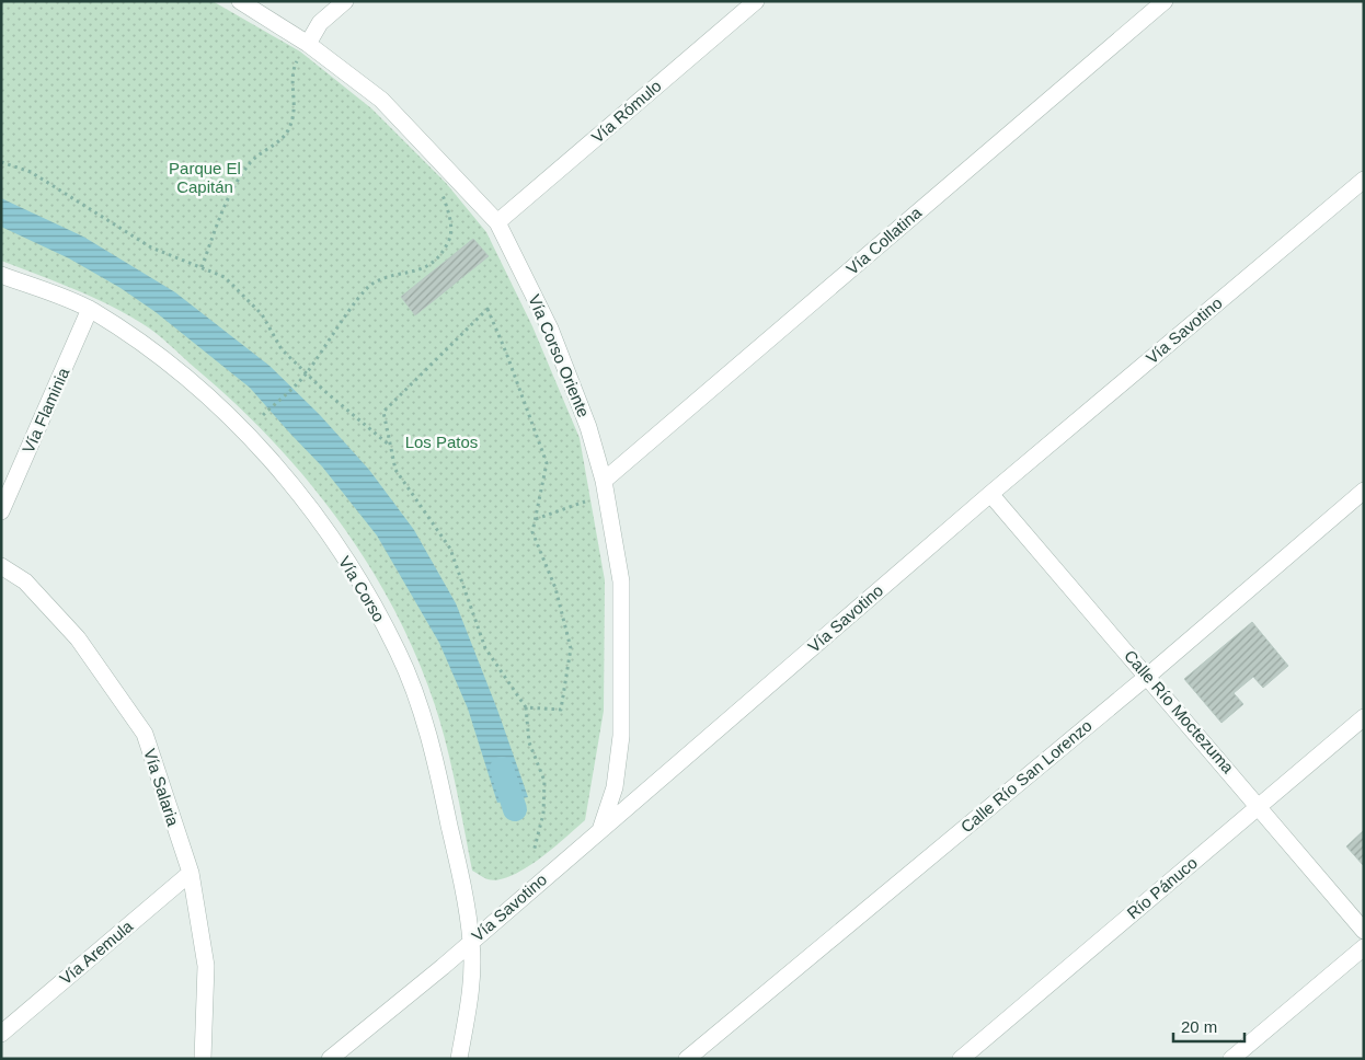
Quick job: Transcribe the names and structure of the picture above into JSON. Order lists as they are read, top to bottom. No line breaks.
{"streets":{"street":["Vía Rómulo","Vía Collatina","Vía Savotino","Vía Corso Oriente","Vía Flaminia","Vía Corso","Calle Río Moctezuma","Calle Río San Lorenzo","Vía Salaria","Río Pánuco","Vía Aremula"]},"crossings":[["Vía Rómulo","Vía Corso Oriente"],["Vía Collatina","Vía Corso Oriente"],["Vía Savotino","Vía Corso Oriente"],["Vía Savotino","Vía Corso"],["Vía Savotino","Calle Río Moctezuma"],["Vía Flaminia","Vía Corso"],["Calle Río Moctezuma","Calle Río San Lorenzo"],["Calle Río Moctezuma","Río Pánuco"],["Vía Salaria","Vía Aremula"]],"parks":["Parque El Capitán","Los Patos"],"scale_bar":"20 m"}
